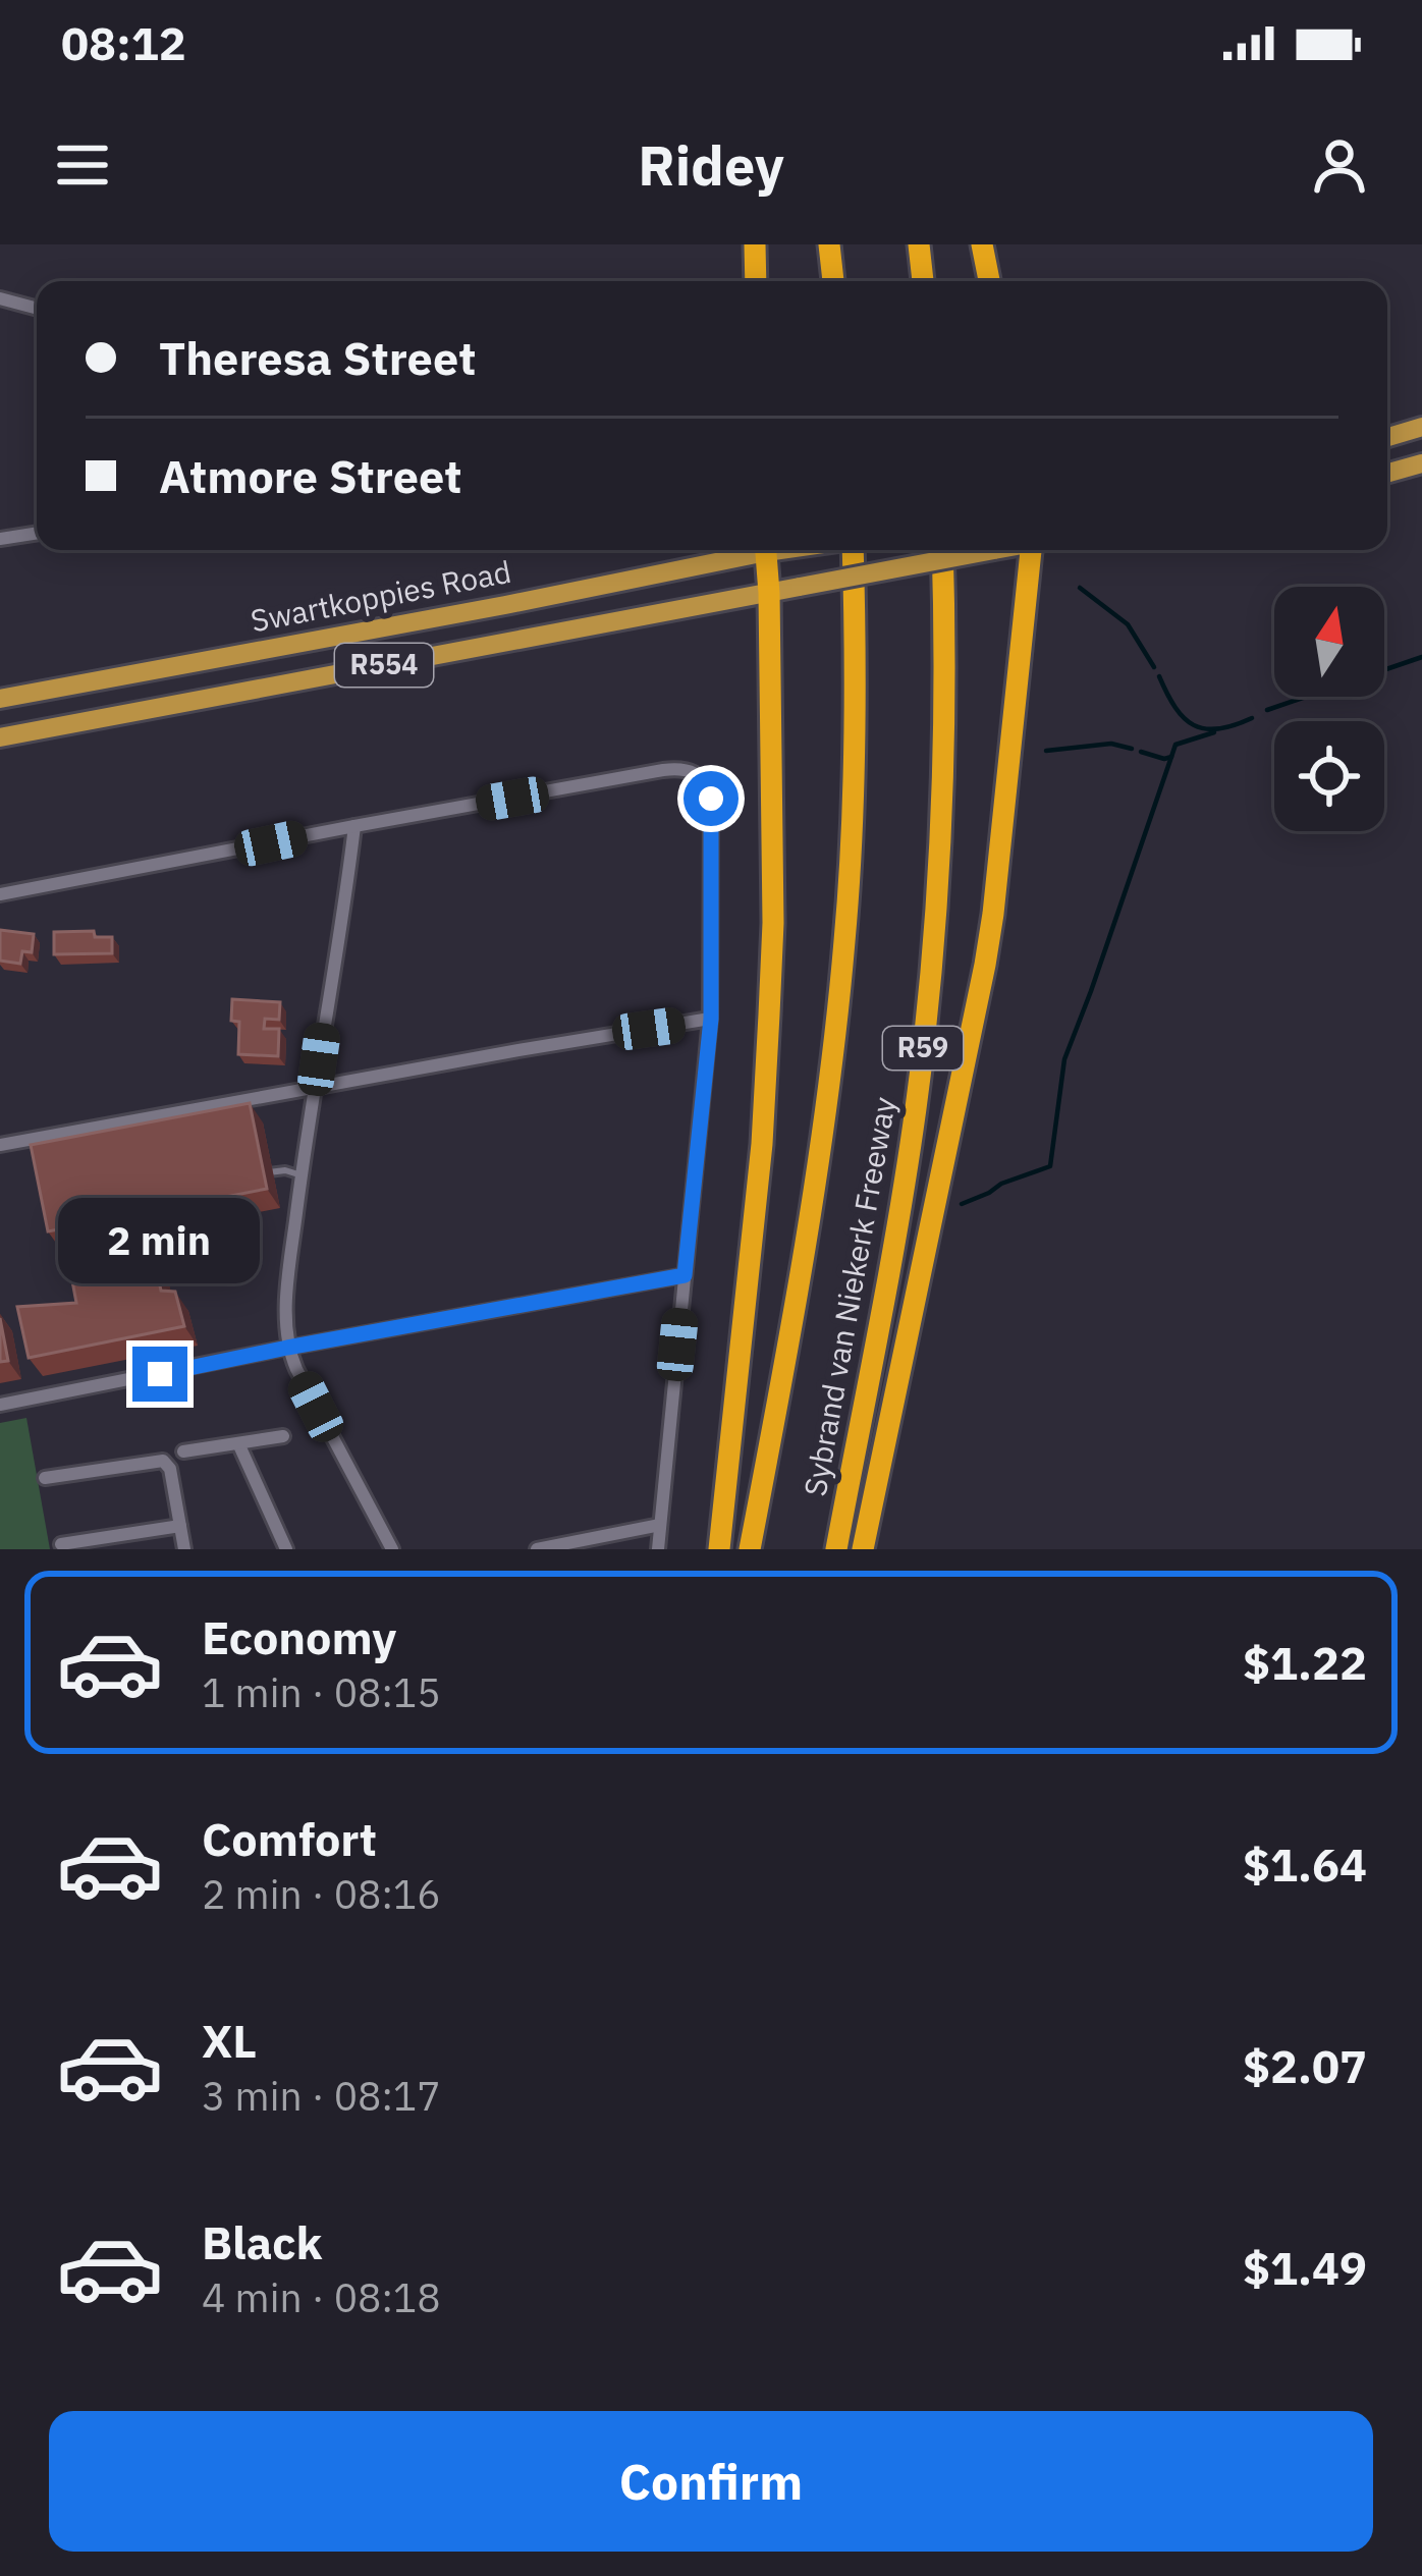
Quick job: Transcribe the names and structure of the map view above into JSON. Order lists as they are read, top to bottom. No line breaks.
{"streets":{"highway":["R59","Sybrand van Niekerk Freeway"],"main road":["Swartkoppies Road","R554"]},"north":"top","page":{"status":"08:12","header":"Ridey","banner":["Theresa Street","Atmore Street"],"bubble":"2 min","list":[{"name":"Economy","note":"1 min · 08:15","value":"$1.22"},{"name":"Comfort","note":"2 min · 08:16","value":"$1.64"},{"name":"XL","note":"3 min · 08:17","value":"$2.07"},{"name":"Black","note":"4 min · 08:18","value":"$1.49"}],"buttons":"Confirm"}}
